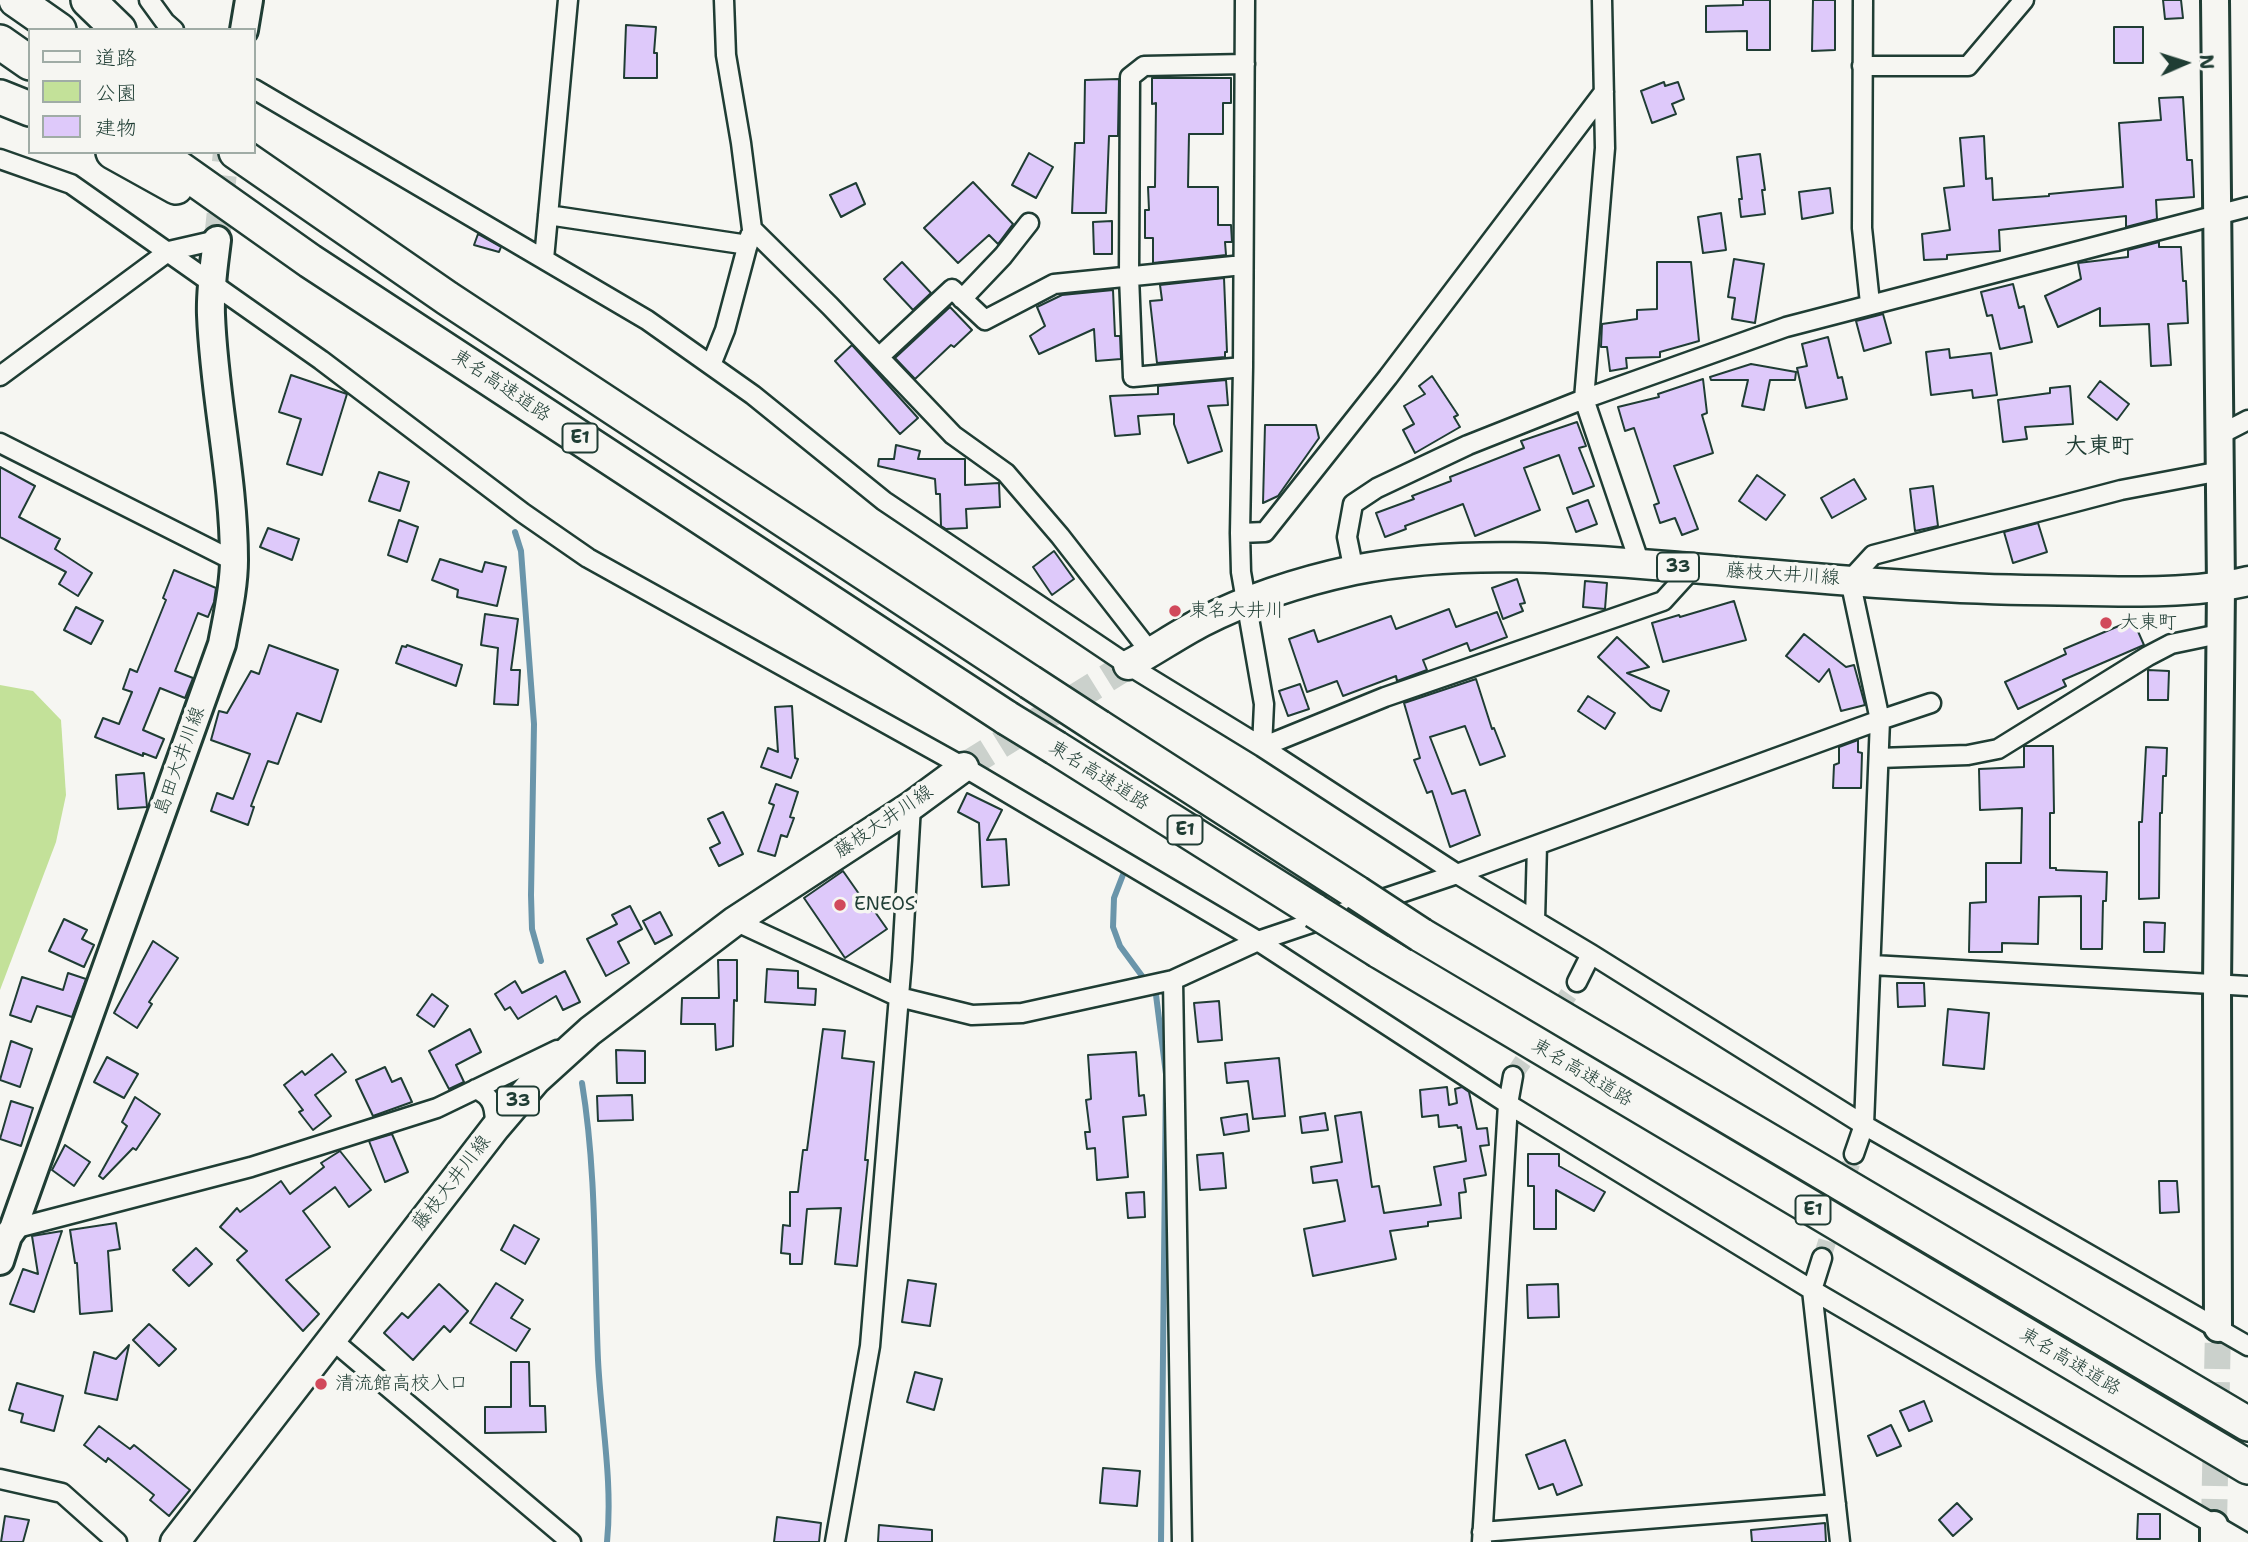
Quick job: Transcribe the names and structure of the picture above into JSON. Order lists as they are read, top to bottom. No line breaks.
{"streets":{"highway":["東名高速道路","E1"],"main road":["33","藤枝大井川線"],"street":["島田大井川線"]},"districts":["大東町"],"places":["東名大井川","大東町","ENEOS","清流館高校入口"],"legend":["道路","公園","建物"],"north":"right"}
